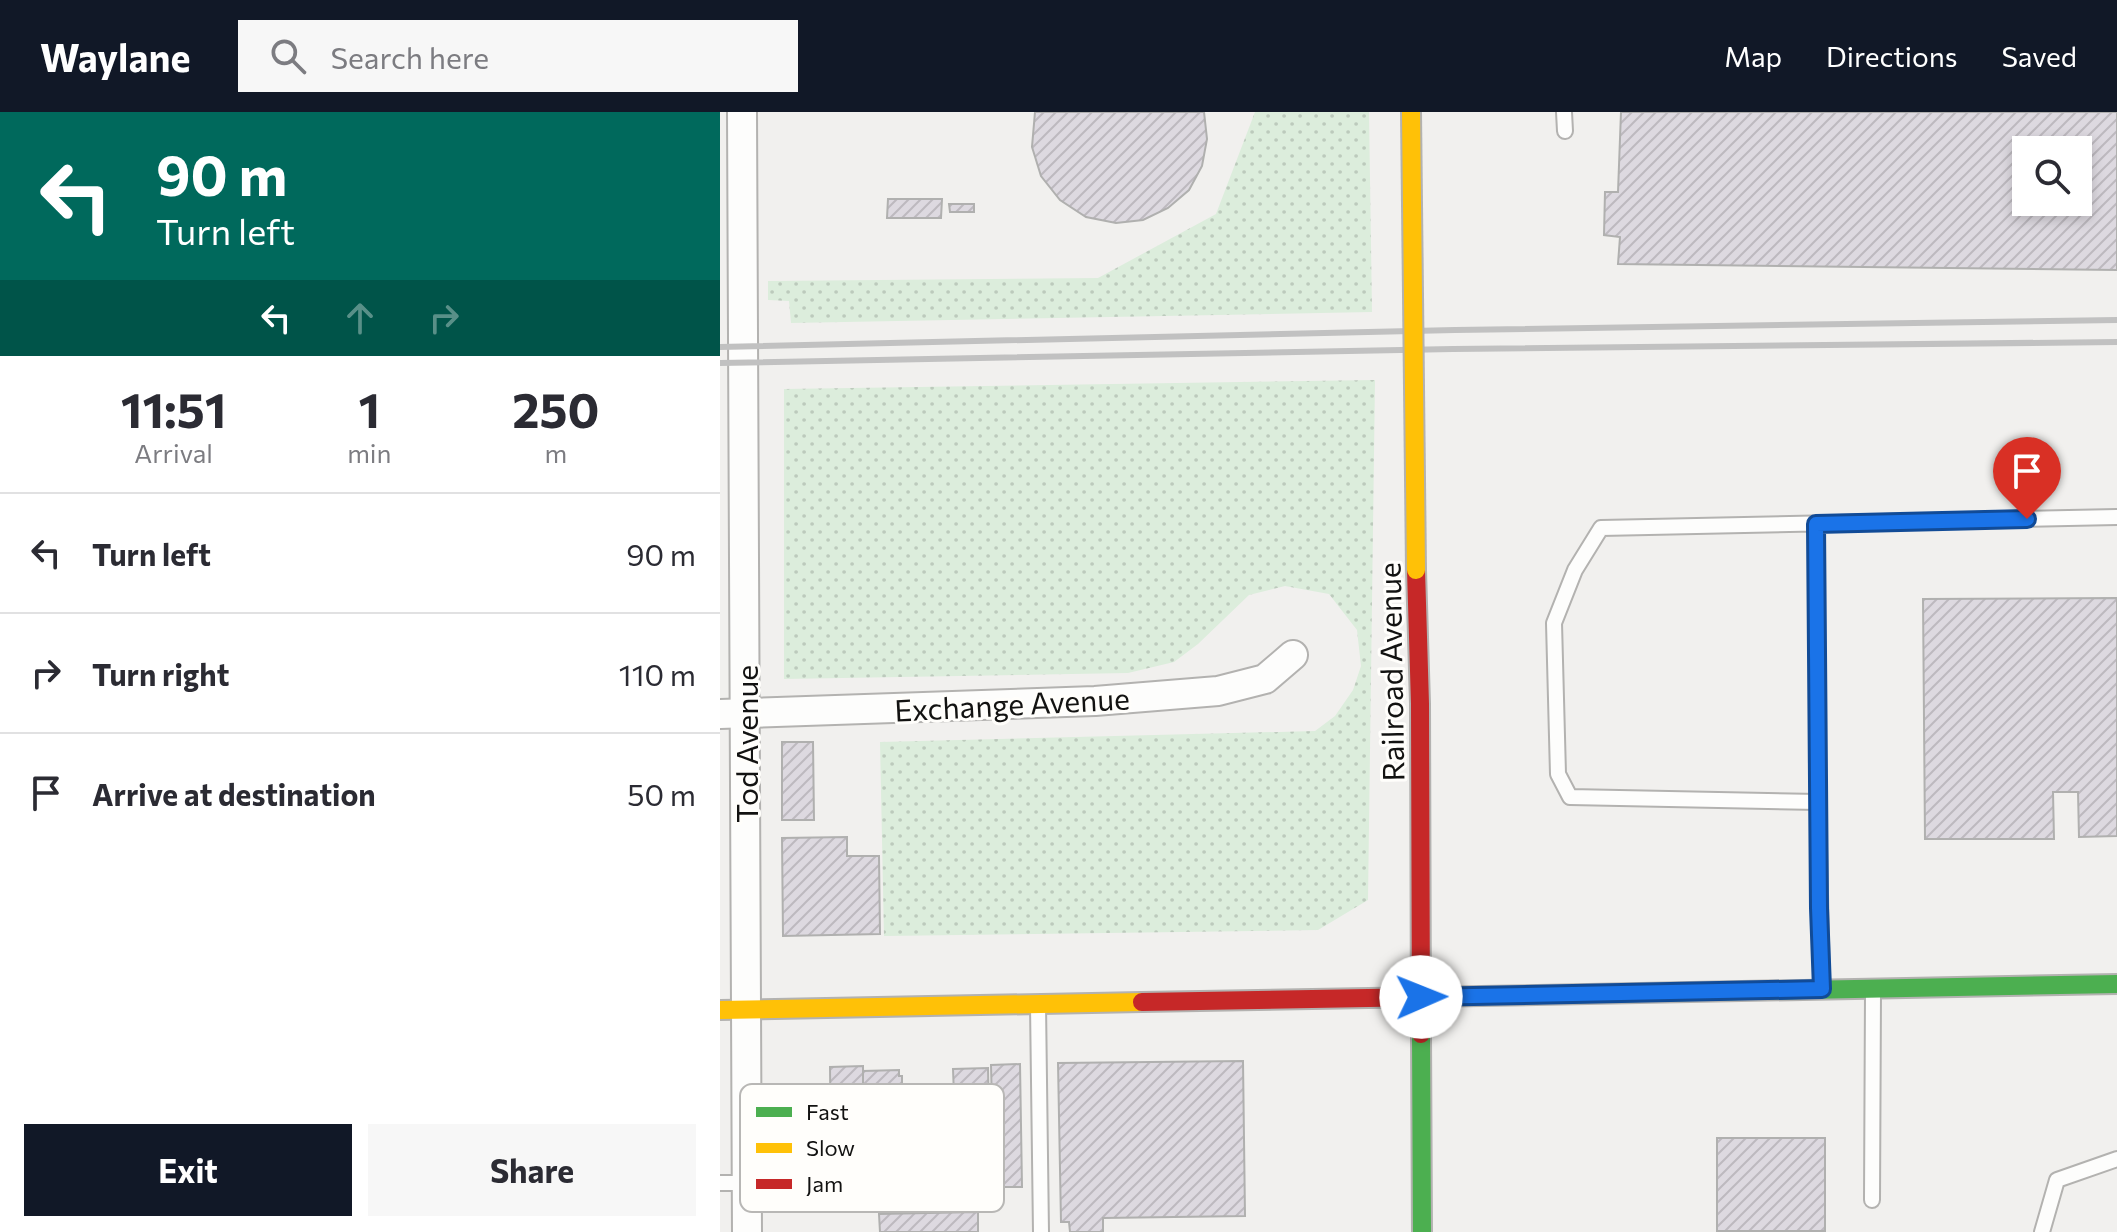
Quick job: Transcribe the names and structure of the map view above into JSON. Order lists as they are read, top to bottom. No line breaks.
{"streets":{"main road":["Railroad Avenue"],"street":["Exchange Avenue","Tod Avenue"]},"crossings":[["Exchange Avenue","Tod Avenue"]],"legend":["Fast","Slow","Jam"],"page":{"header":"Waylane","search":"Search here","nav":["Map","Directions","Saved"],"turn":["90 m","Turn left"],"eta":["11:51","Arrival","1","min","250","m"],"list":[{"name":"Turn left","value":"90 m"},{"name":"Turn right","value":"110 m"},{"name":"Arrive at destination","value":"50 m"}],"buttons":["Exit","Share"]}}
